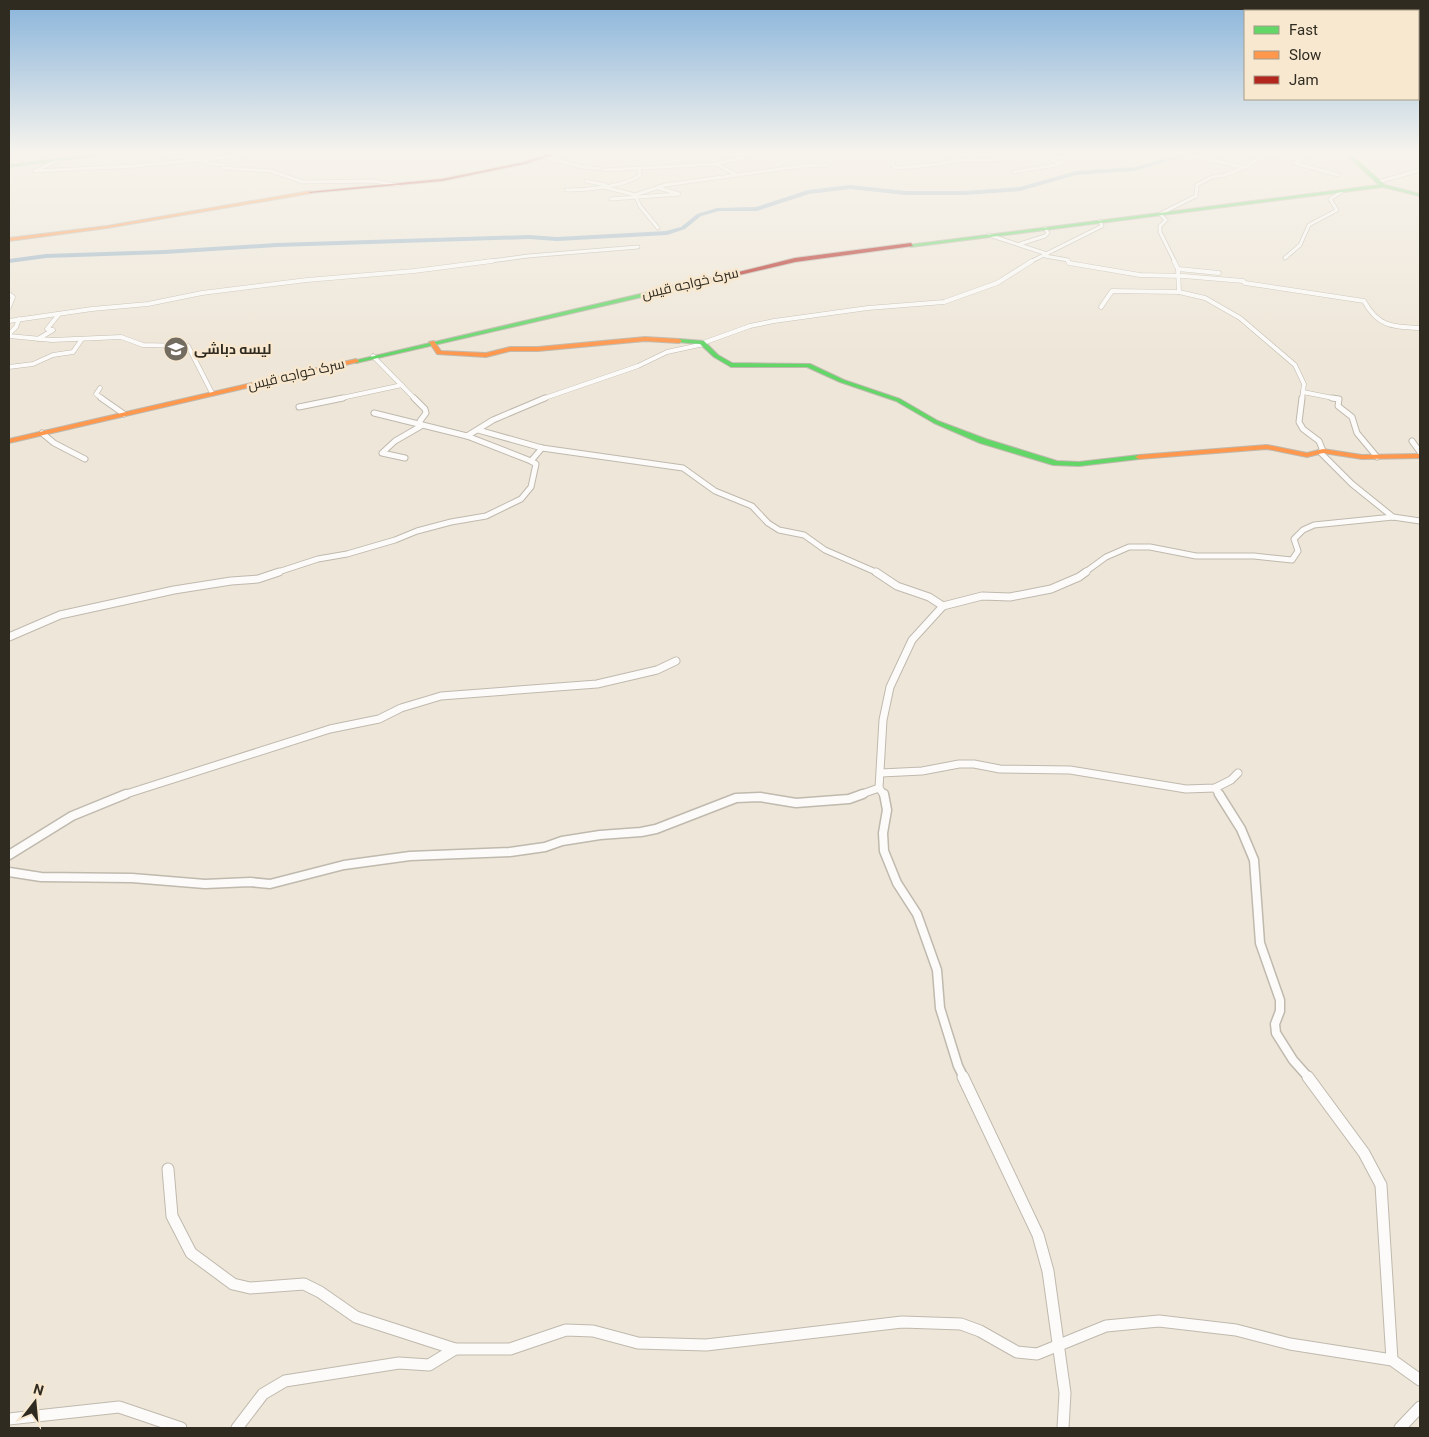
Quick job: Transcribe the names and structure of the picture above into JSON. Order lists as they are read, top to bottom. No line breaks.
{"streets":{"main road":["سرک خواجه قیس"]},"places":{"school or university":["لیسه دباشی"]},"legend":["Fast","Slow","Jam"],"north":"top"}
